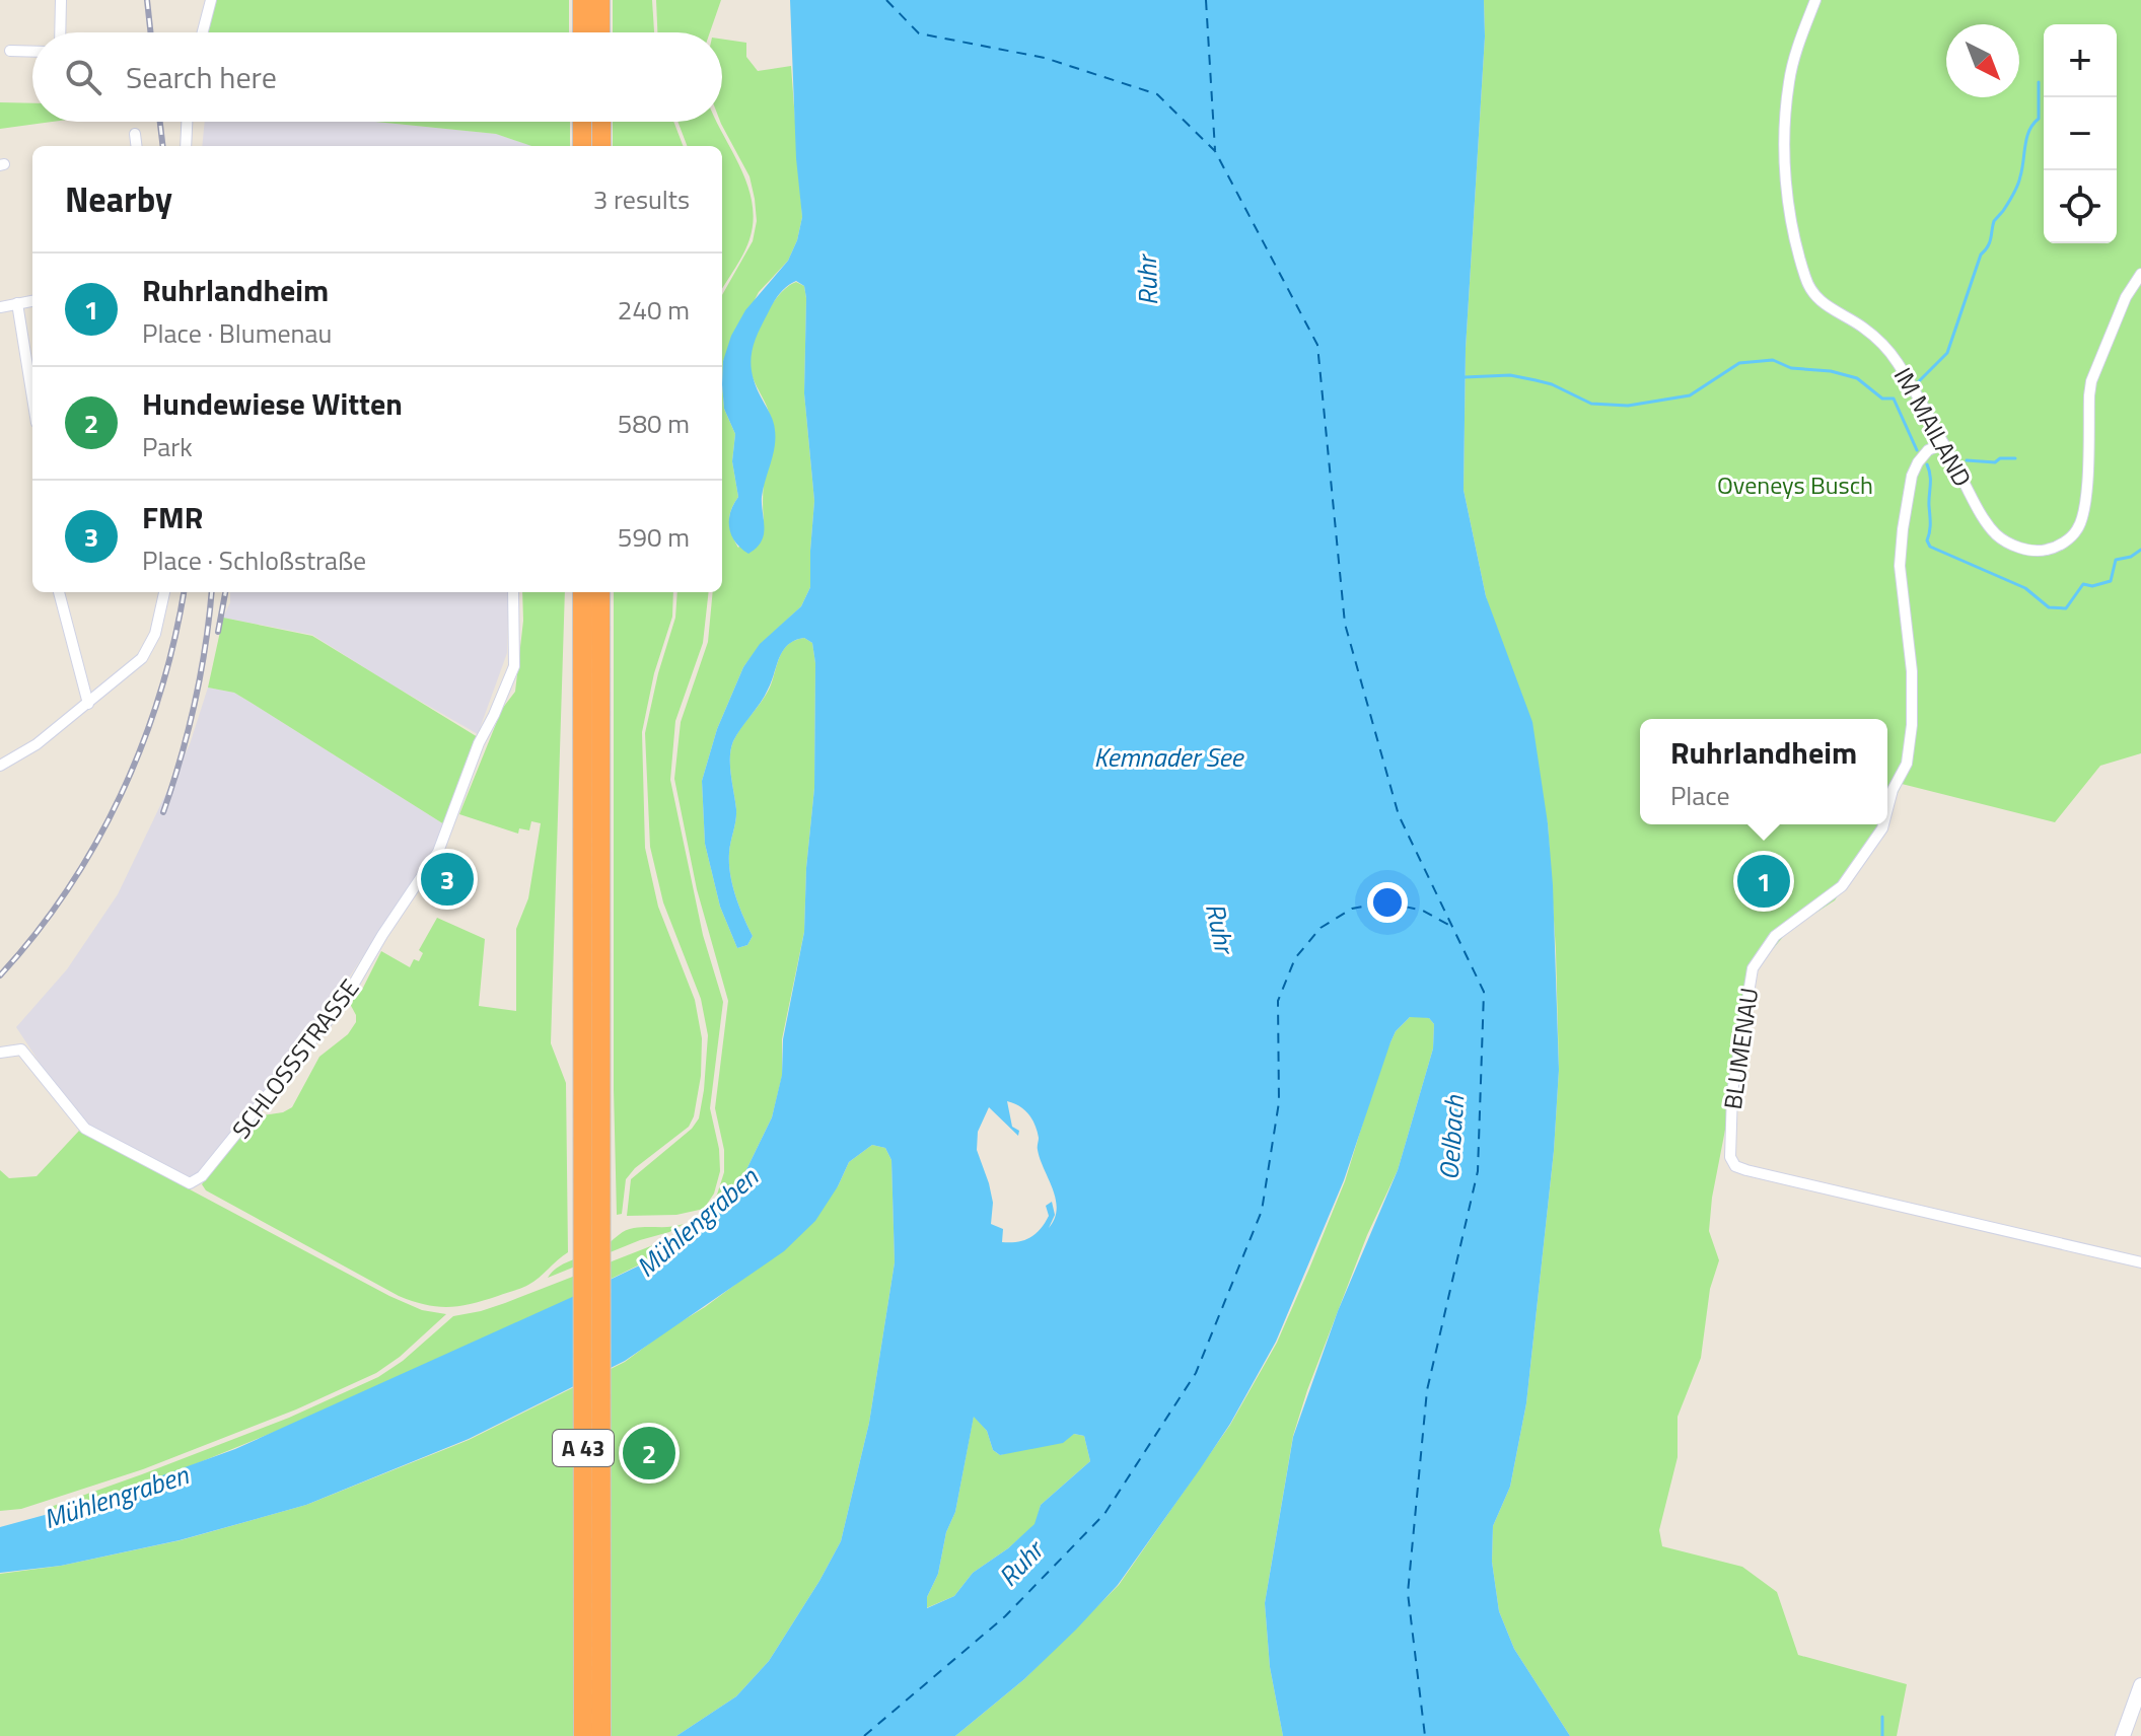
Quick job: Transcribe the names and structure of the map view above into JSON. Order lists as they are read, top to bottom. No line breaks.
{"streets":{"highway":["A 43"],"street":["IM MAILAND","BLUMENAU","SCHLOSSSTRASSE"]},"crossings":[["IM MAILAND","BLUMENAU"]],"water":["Ruhr","Kemnader See","Oelbach","Mühlengraben"],"parks":["Oveneys Busch"],"north":"bottom right","page":{"map_buttons":["+","−"],"search":"Search here","heading":["Nearby","3 results"],"list":[{"mark":"1","name":"Ruhrlandheim","note":"Place · Blumenau","value":"240 m"},{"mark":"2","name":"Hundewiese Witten","note":"Park","value":"580 m"},{"mark":"3","name":"FMR","note":"Place · Schloßstraße","value":"590 m"}],"popup":["Ruhrlandheim","Place"],"pins":["3","1","2"]}}
